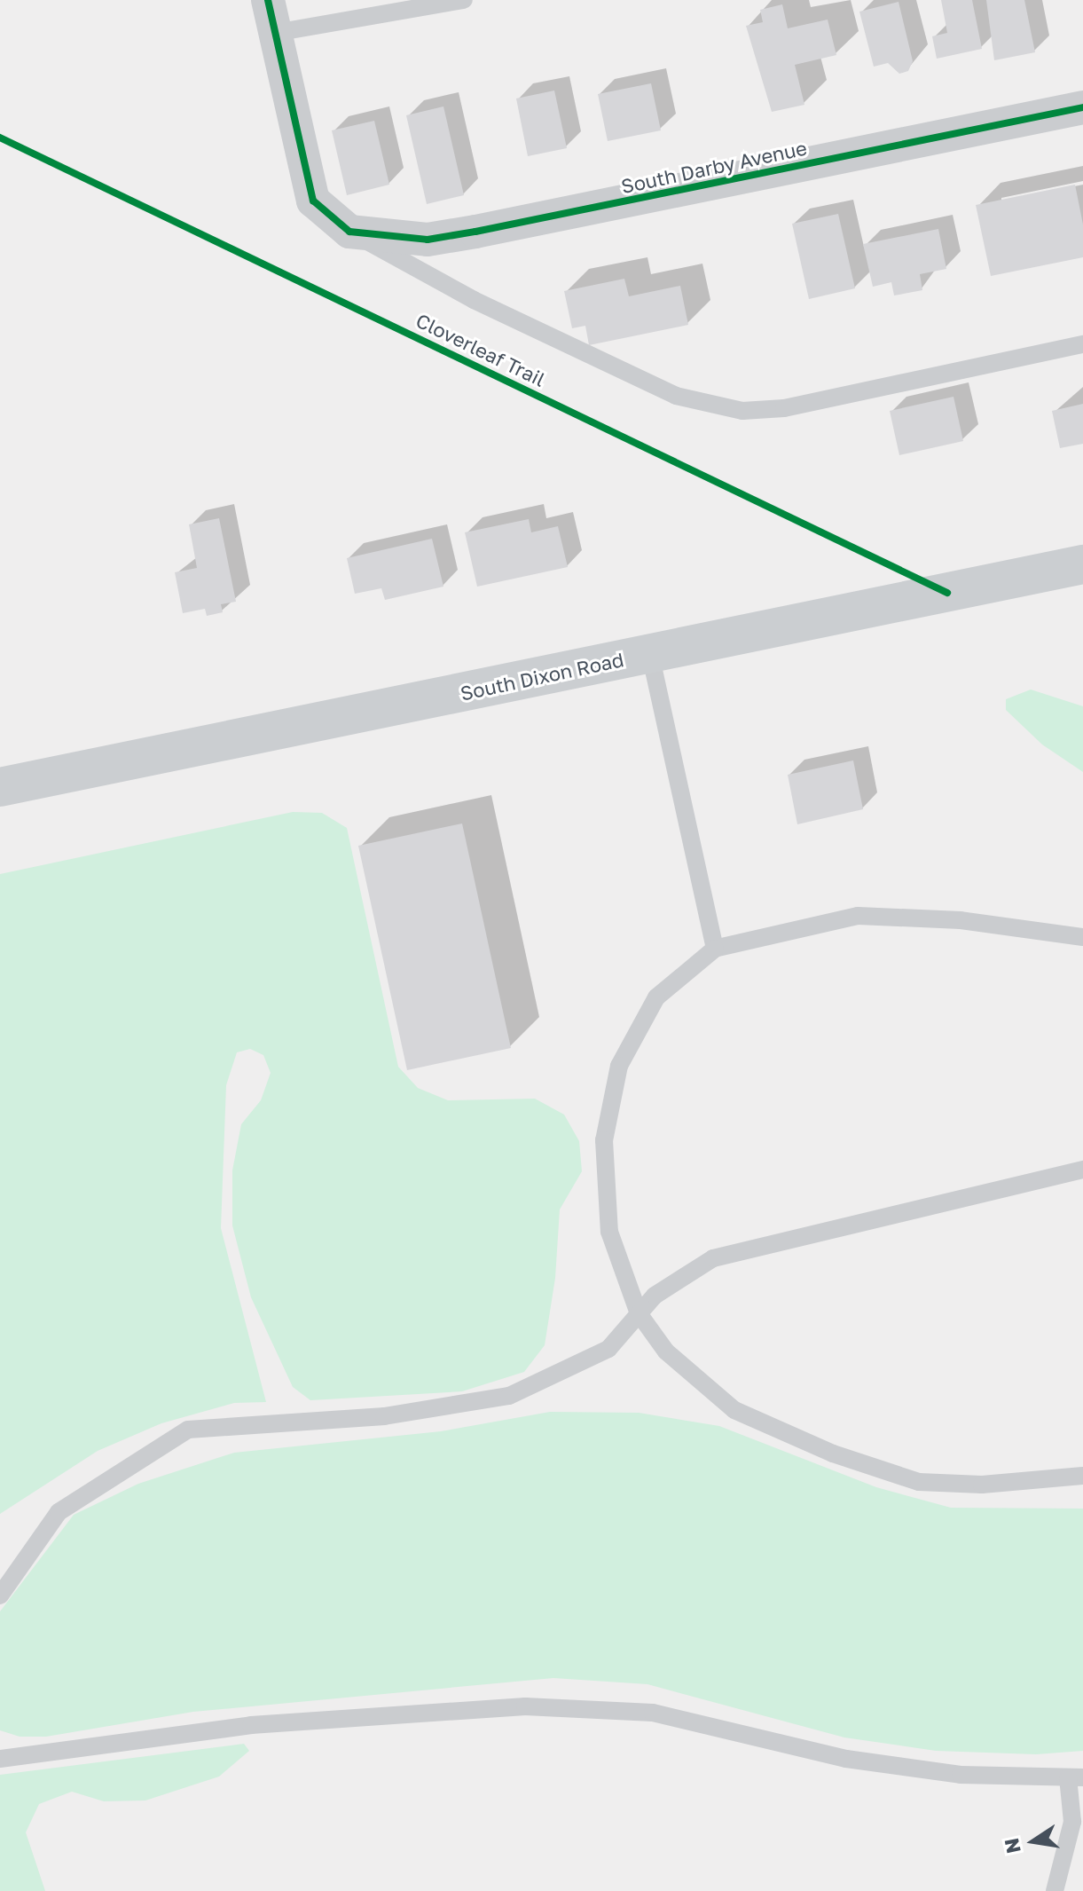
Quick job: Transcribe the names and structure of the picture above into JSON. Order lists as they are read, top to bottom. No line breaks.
{"streets":{"main road":["South Dixon Road"],"street":["South Darby Avenue"],"cycle path":["Cloverleaf Trail"]},"north":"left"}
